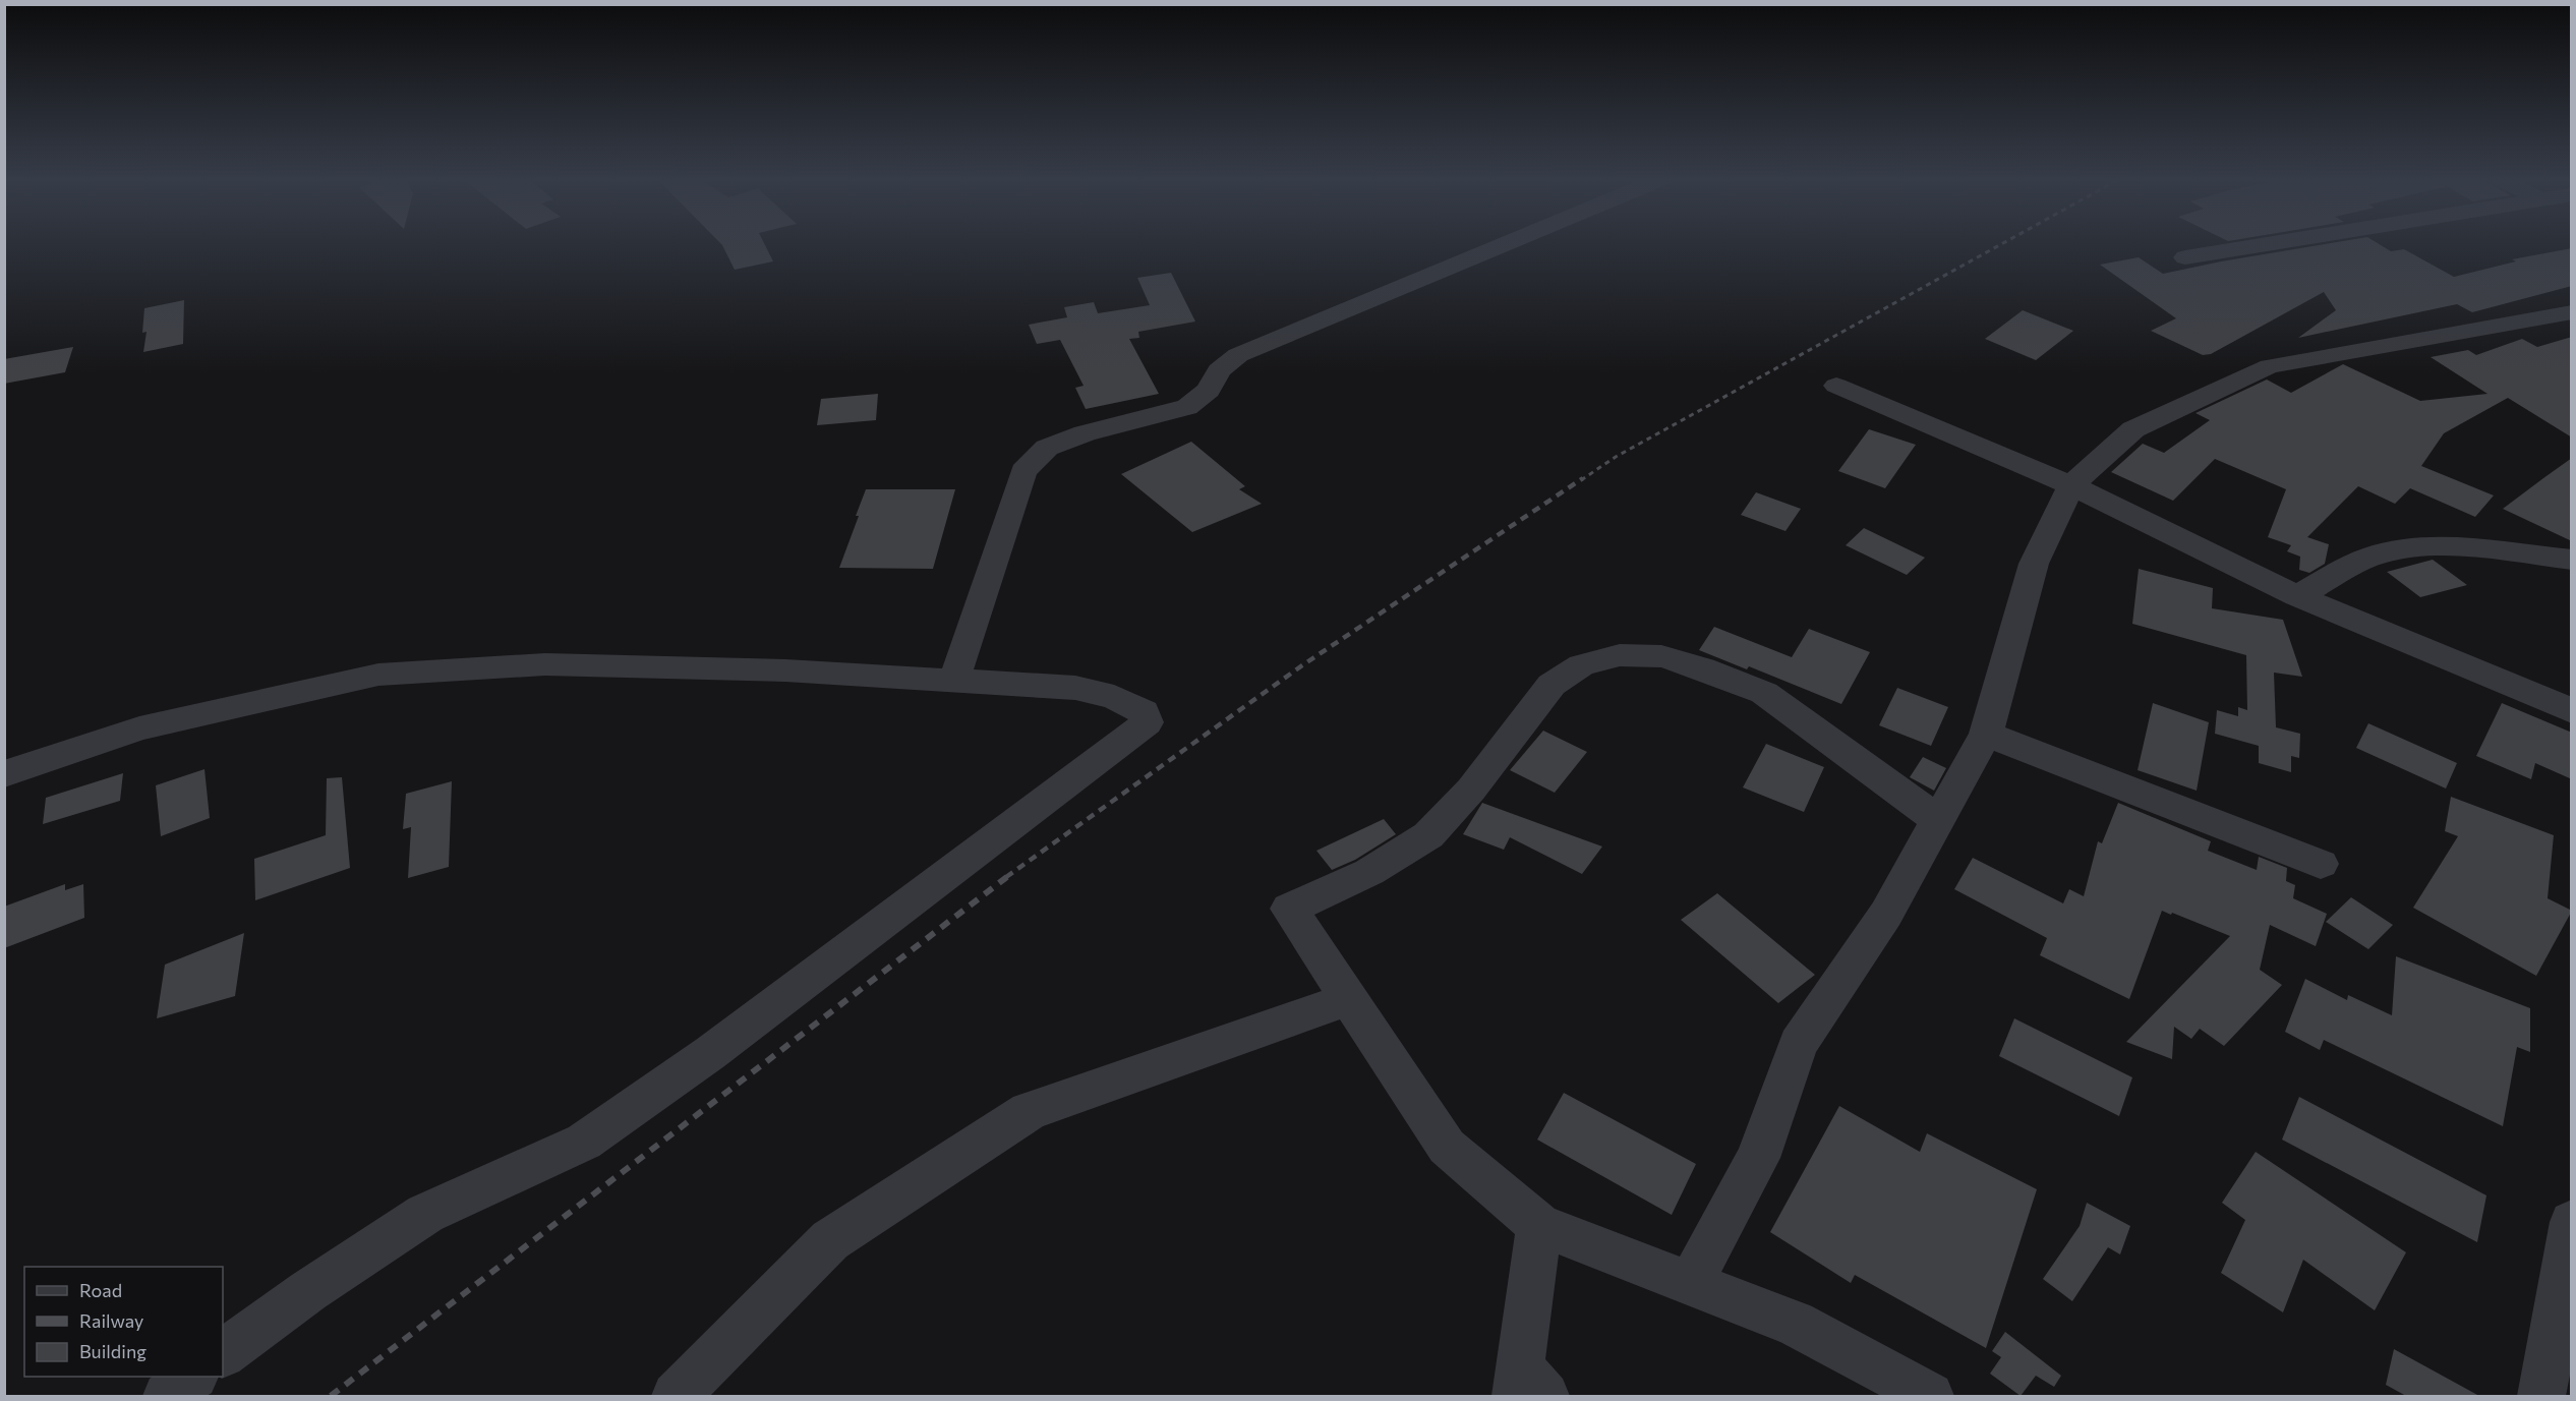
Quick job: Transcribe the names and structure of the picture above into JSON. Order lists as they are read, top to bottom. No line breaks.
{"legend":["Road","Railway","Building"]}
